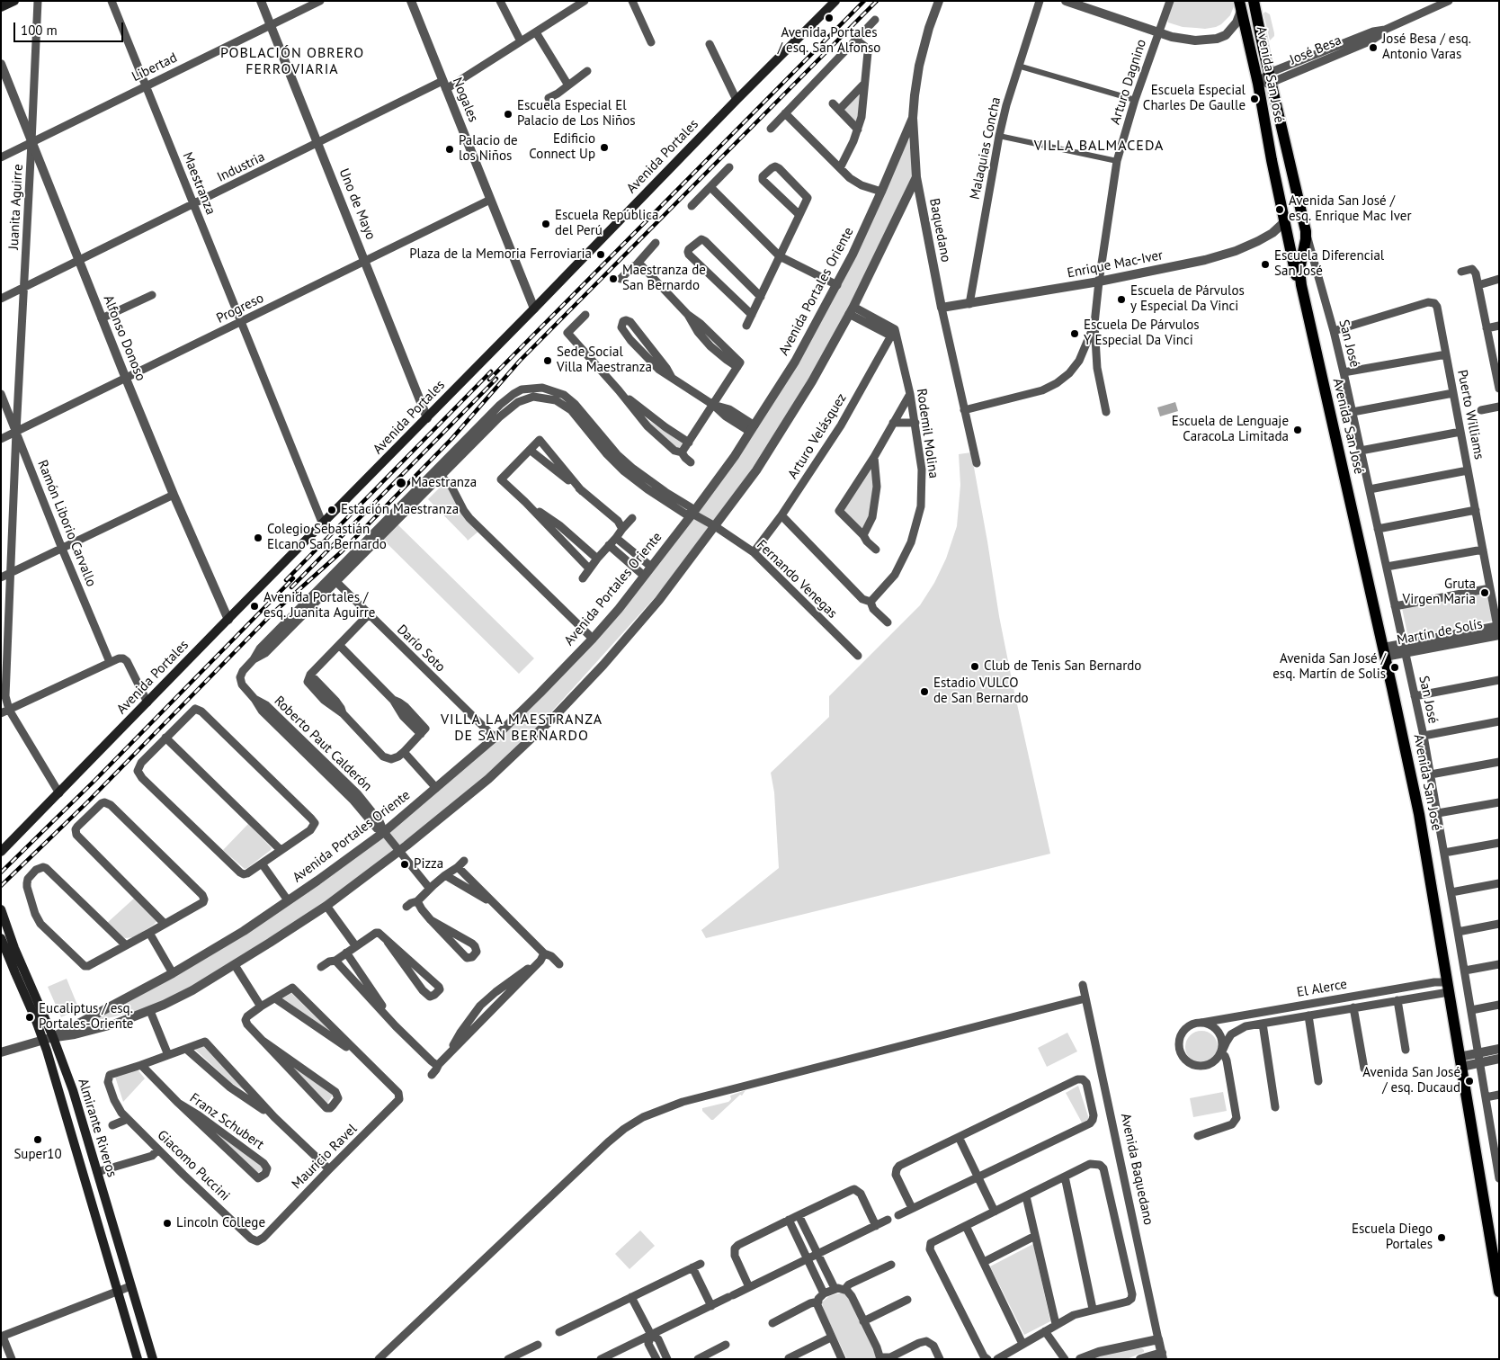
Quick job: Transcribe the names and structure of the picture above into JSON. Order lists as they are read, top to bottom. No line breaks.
{"streets":{"main road":["Avenida San José","Avenida Portales","Almirante Riveros"],"street":["José Besa","Libertad","Arturo Dagnino","Nogales","Malaquias Concha","Industria","Maestranza","Uno de Mayo","Juanita Aguirre","Baquedano","Enrique Mac-Iver","Avenida Portales Oriente","Progreso","Alfonso Donoso","San José","Puerto Williams","Rodemil Molina","Arturo Velásquez","Ramón Liborio Carvallo","Fernando Venegas","Martín de Solís","Darío Soto","Roberto Paut Calderón","El Alerce","Franz Schubert","Mauricio Ravel","Giacomo Puccini","Avenida Baquedano"]},"crossings":[["José Besa","Avenida San José"],["Libertad","Maestranza"],["Libertad","Uno de Mayo"],["Libertad","Juanita Aguirre"],["Libertad","Alfonso Donoso"],["Avenida San José","Enrique Mac-Iver"],["Avenida San José","San José"],["Avenida San José","Martín de Solís"],["Avenida San José","El Alerce"],["Arturo Dagnino","Enrique Mac-Iver"],["Nogales","Avenida Portales"],["Nogales","Industria"],["Nogales","Progreso"],["Malaquias Concha","Enrique Mac-Iver"],["Avenida Portales","Maestranza"],["Avenida Portales","Uno de Mayo"],["Avenida Portales","Alfonso Donoso"],["Industria","Maestranza"],["Industria","Uno de Mayo"],["Industria","Juanita Aguirre"],["Industria","Alfonso Donoso"],["Maestranza","Progreso"],["Uno de Mayo","Progreso"],["Juanita Aguirre","Progreso"],["Juanita Aguirre","Alfonso Donoso"],["Juanita Aguirre","Ramón Liborio Carvallo"],["Baquedano","Enrique Mac-Iver"],["Baquedano","Avenida Portales Oriente"],["Avenida Portales Oriente","Fernando Venegas"],["Avenida Portales Oriente","Darío Soto"],["Avenida Portales Oriente","Roberto Paut Calderón"],["Avenida Portales Oriente","Almirante Riveros"],["Progreso","Alfonso Donoso"],["Progreso","Ramón Liborio Carvallo"],["San José","Puerto Williams"],["San José","Martín de Solís"],["Puerto Williams","Martín de Solís"],["Rodemil Molina","Arturo Velásquez"],["Arturo Velásquez","Fernando Venegas"],["Fernando Venegas","Roberto Paut Calderón"],["Darío Soto","Roberto Paut Calderón"],["Franz Schubert","Giacomo Puccini"],["Mauricio Ravel","Giacomo Puccini"]],"districts":["POBLACIÓN OBRERO FERROVIARIA","VILLA BALMACEDA","VILLA LA MAESTRANZA DE SAN BERNARDO"],"places":["Avenida Portales / esq. San Alfonso","José Besa / esq. Antonio Varas","Escuela Especial Charles De Gaulle","Escuela Especial El Palacio de Los Niños","Edificio Connect Up","Palacio de los Niños","Avenida San José / esq. Enrique Mac Iver","Escuela República del Perú","Plaza de la Memoria Ferroviaria","Escuela Diferencial San José","Maestranza de San Bernardo","Escuela de Párvulos y Especial Da Vinci","Escuela De Párvulos Y Especial Da Vinci","Sede Social Villa Maestranza","Escuela de Lenguaje CaracoLa Limitada","Maestranza","Estación Maestranza","Colegio Sebastián Elcano San Bernardo","Gruta Virgen Maria","Avenida Portales / esq. Juanita Aguirre","Club de Tenis San Bernardo","Avenida San José / esq. Martín de Solis","Estadio VULCO de San Bernardo","Pizza","Eucaliptus / esq. Portales-Oriente","Avenida San José / esq. Ducaud","Super10","Lincoln College","Escuela Diego Portales"],"scale_bar":"100 m"}
